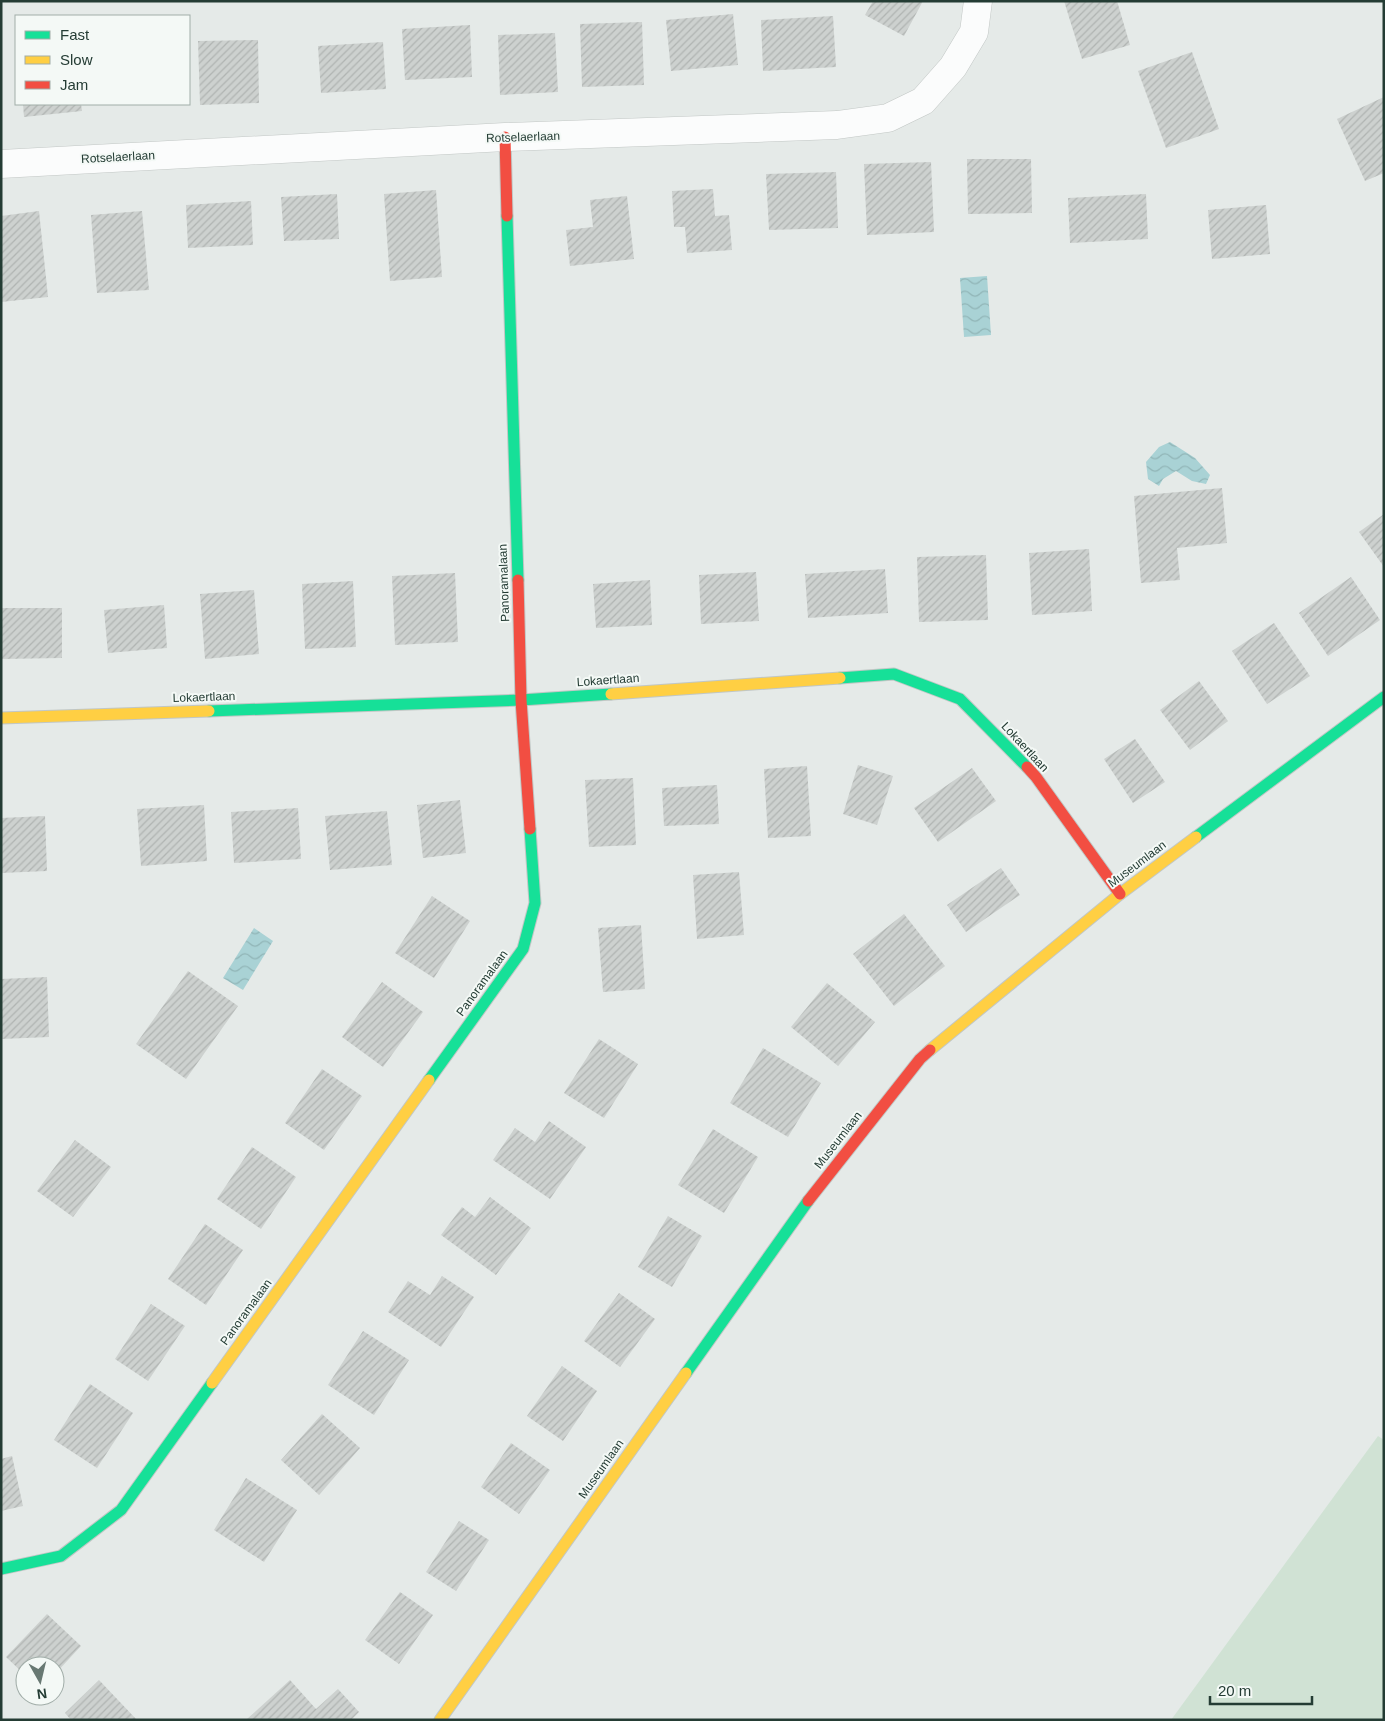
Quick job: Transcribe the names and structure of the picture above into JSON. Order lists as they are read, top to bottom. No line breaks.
{"streets":{"street":["Rotselaerlaan","Panoramalaan","Lokaertlaan","Museumlaan"]},"crossings":[["Rotselaerlaan","Panoramalaan"],["Panoramalaan","Lokaertlaan"],["Lokaertlaan","Museumlaan"]],"legend":["Fast","Slow","Jam"],"scale_bar":"20 m","north":"bottom"}
